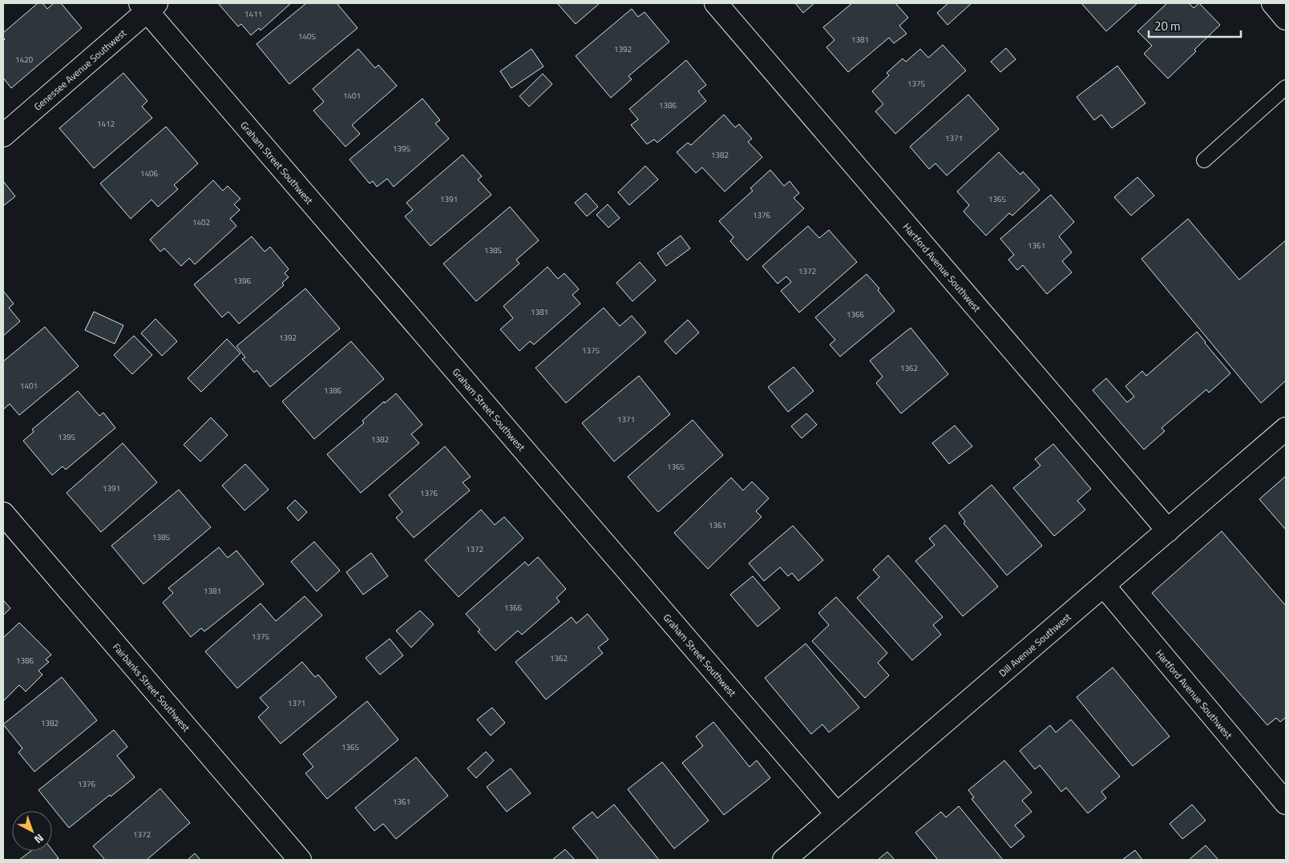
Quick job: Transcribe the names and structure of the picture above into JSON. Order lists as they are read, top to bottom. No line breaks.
{"streets":{"street":["Genessee Avenue Southwest","Graham Street Southwest","Hartford Avenue Southwest","Dill Avenue Southwest","Fairbanks Street Southwest"]},"crossings":[["Genessee Avenue Southwest","Graham Street Southwest"],["Graham Street Southwest","Dill Avenue Southwest"],["Hartford Avenue Southwest","Dill Avenue Southwest"]],"house_numbers":["1411","1405","1381","1392","1420","1375","1401","1386","1412","1371","1395","1382","1406","1391","1365","1376","1402","1361","1385","1372","1396","1381","1366","1392","1375","1362","1401","1386","1371","1395","1382","1365","1391","1376","1361","1385","1372","1381","1366","1375","1362","1386","1371","1382","1365","1376","1361","1372"],"scale_bar":"20 m","north":"bottom right"}
